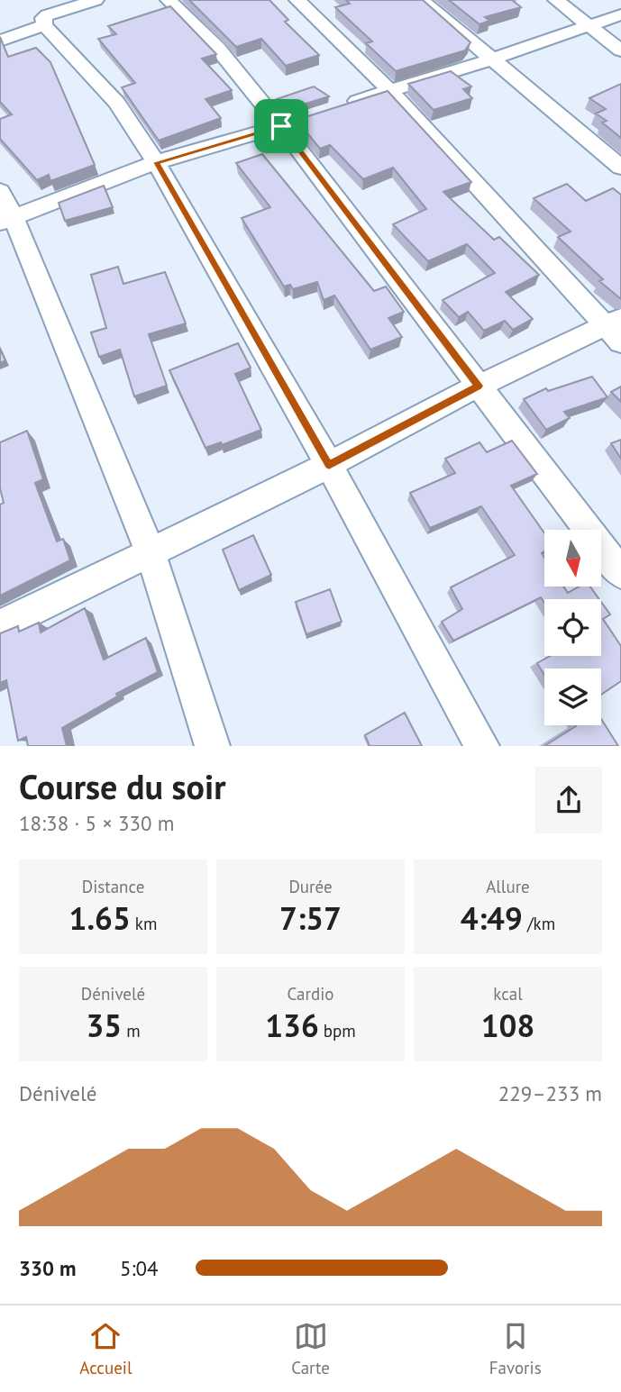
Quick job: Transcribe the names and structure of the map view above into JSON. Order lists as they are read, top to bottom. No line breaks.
{"north":"bottom","page":{"heading":["Course du soir","18:38 · 5 × 330 m"],"stats":[["Distance","1.65 km"],["Durée","7:57"],["Allure","4:49 /km"],["Dénivelé","35 m"],["Cardio","136 bpm"],["kcal","108"]],"chart":["Dénivelé","229–233 m"],"list":[{"name":"330 m","note":"5:04"}],"tabs":["Accueil","Carte","Favoris"]}}
